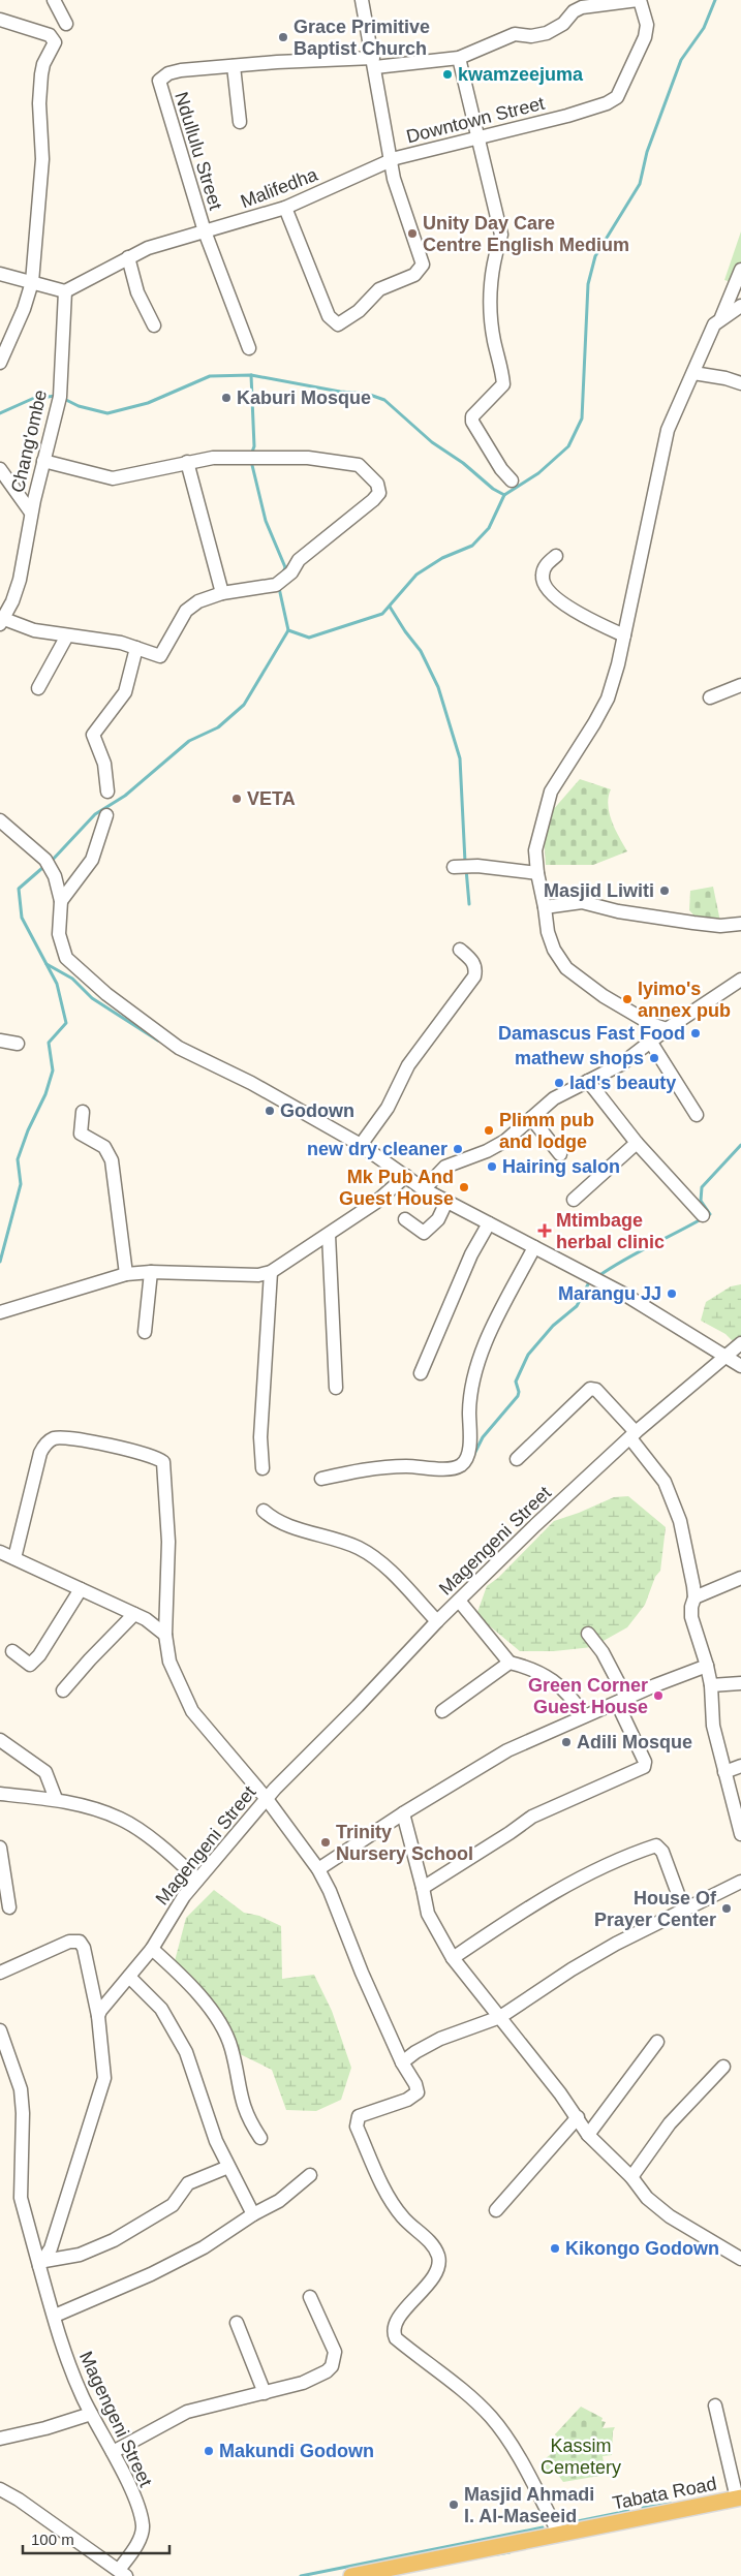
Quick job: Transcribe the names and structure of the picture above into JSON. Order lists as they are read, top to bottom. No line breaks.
{"streets":{"main road":["Tabata Road"],"street":["Downtown Street","Ndullulu Street","Malifedha","Chang'ombe","Magengeni Street"]},"crossings":[["Downtown Street","Ndullulu Street"],["Downtown Street","Malifedha"],["Ndullulu Street","Malifedha"],["Malifedha","Chang'ombe"]],"parks":["Kassim Cemetery"],"places":{"other":["Grace Primitive Baptist Church","kwamzeejuma","Unity Day Care Centre English Medium","Kaburi Mosque","VETA","Masjid Liwiti","lyimo's annex pub","Damascus Fast Food","mathew shops","lad's beauty","Godown","Plimm pub and lodge","new dry cleaner","Hairing salon","Mk Pub And Guest House","Marangu JJ","Green Corner Guest House","Adili Mosque","Trinity Nursery School","House Of Prayer Center","Kikongo Godown","Makundi Godown","Masjid Ahmadi I. Al-Maseeid"],"health":["Mtimbage herbal clinic"]},"scale_bar":"100 m"}
